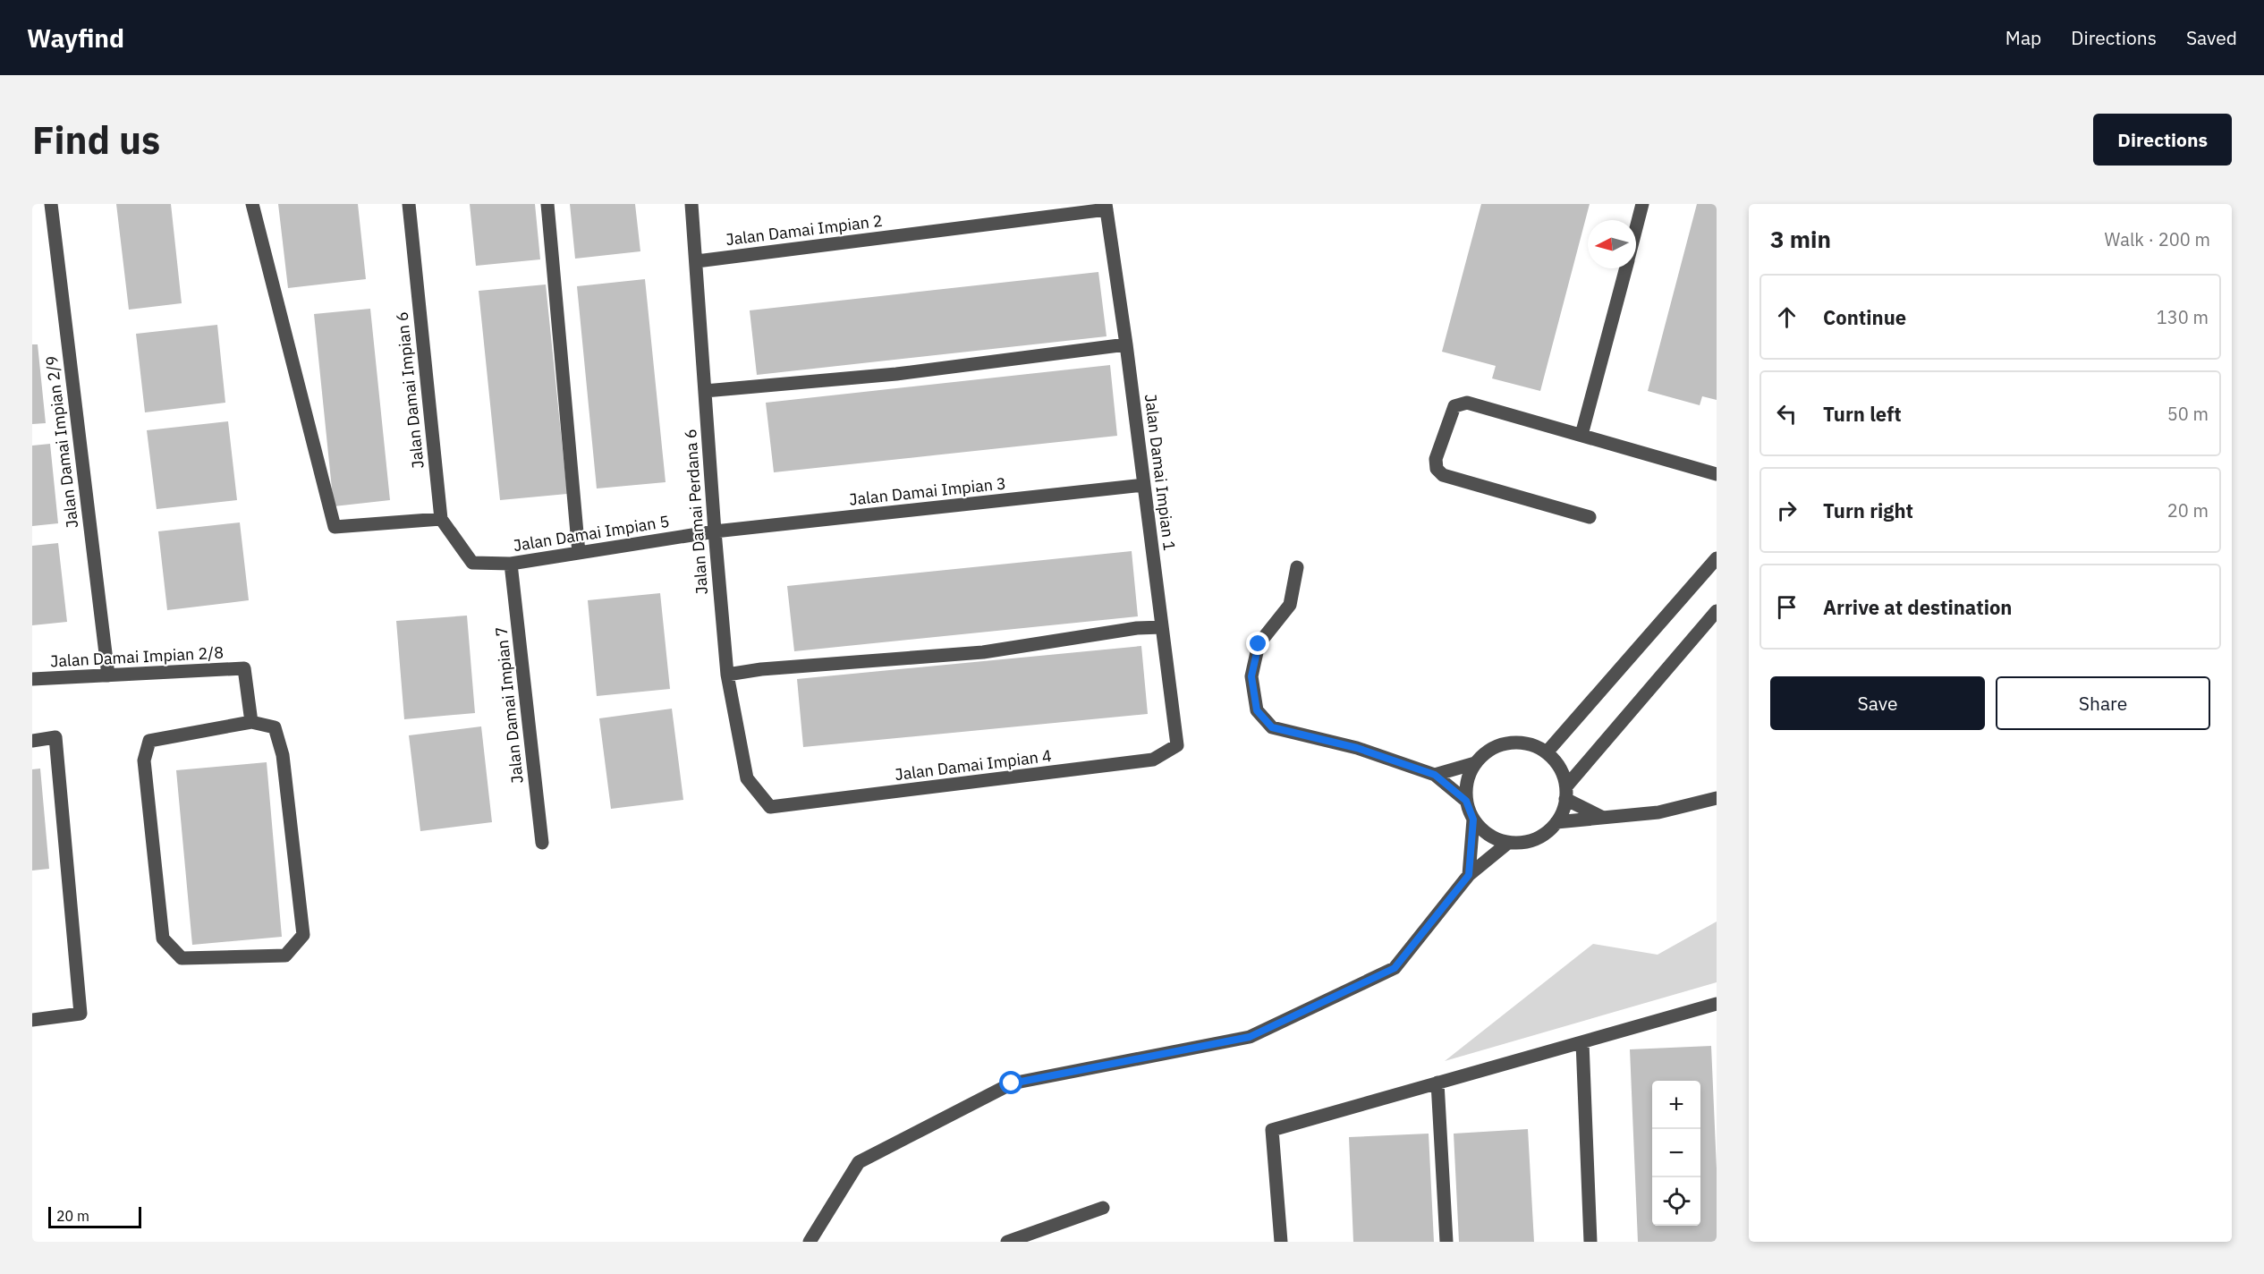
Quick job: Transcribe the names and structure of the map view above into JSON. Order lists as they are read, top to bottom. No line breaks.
{"streets":{"street":["Jalan Damai Impian 2","Jalan Damai Impian 6","Jalan Damai Impian 2/9","Jalan Damai Impian 1","Jalan Damai Impian 3","Jalan Damai Perdana 6","Jalan Damai Impian 5","Jalan Damai Impian 2/8","Jalan Damai Impian 7","Jalan Damai Impian 4"]},"crossings":[["Jalan Damai Impian 2","Jalan Damai Impian 1"],["Jalan Damai Impian 2","Jalan Damai Perdana 6"],["Jalan Damai Impian 6","Jalan Damai Impian 5"],["Jalan Damai Impian 2/9","Jalan Damai Impian 2/8"],["Jalan Damai Impian 1","Jalan Damai Impian 3"],["Jalan Damai Impian 1","Jalan Damai Impian 4"],["Jalan Damai Impian 3","Jalan Damai Perdana 6"],["Jalan Damai Impian 3","Jalan Damai Impian 5"],["Jalan Damai Perdana 6","Jalan Damai Impian 5"],["Jalan Damai Perdana 6","Jalan Damai Impian 4"],["Jalan Damai Impian 5","Jalan Damai Impian 7"]],"scale_bar":"20 m","north":"left","page":{"header":"Wayfind","nav":["Map","Directions","Saved"],"buttons":["Directions",["Save","Share"]],"title":"Find us","heading":["3 min","Walk · 200 m"],"list":[["Continue","130 m"],["Turn left","50 m"],["Turn right","20 m"],"Arrive at destination"],"map_buttons":["+","−"],"scale":"20 m"}}
